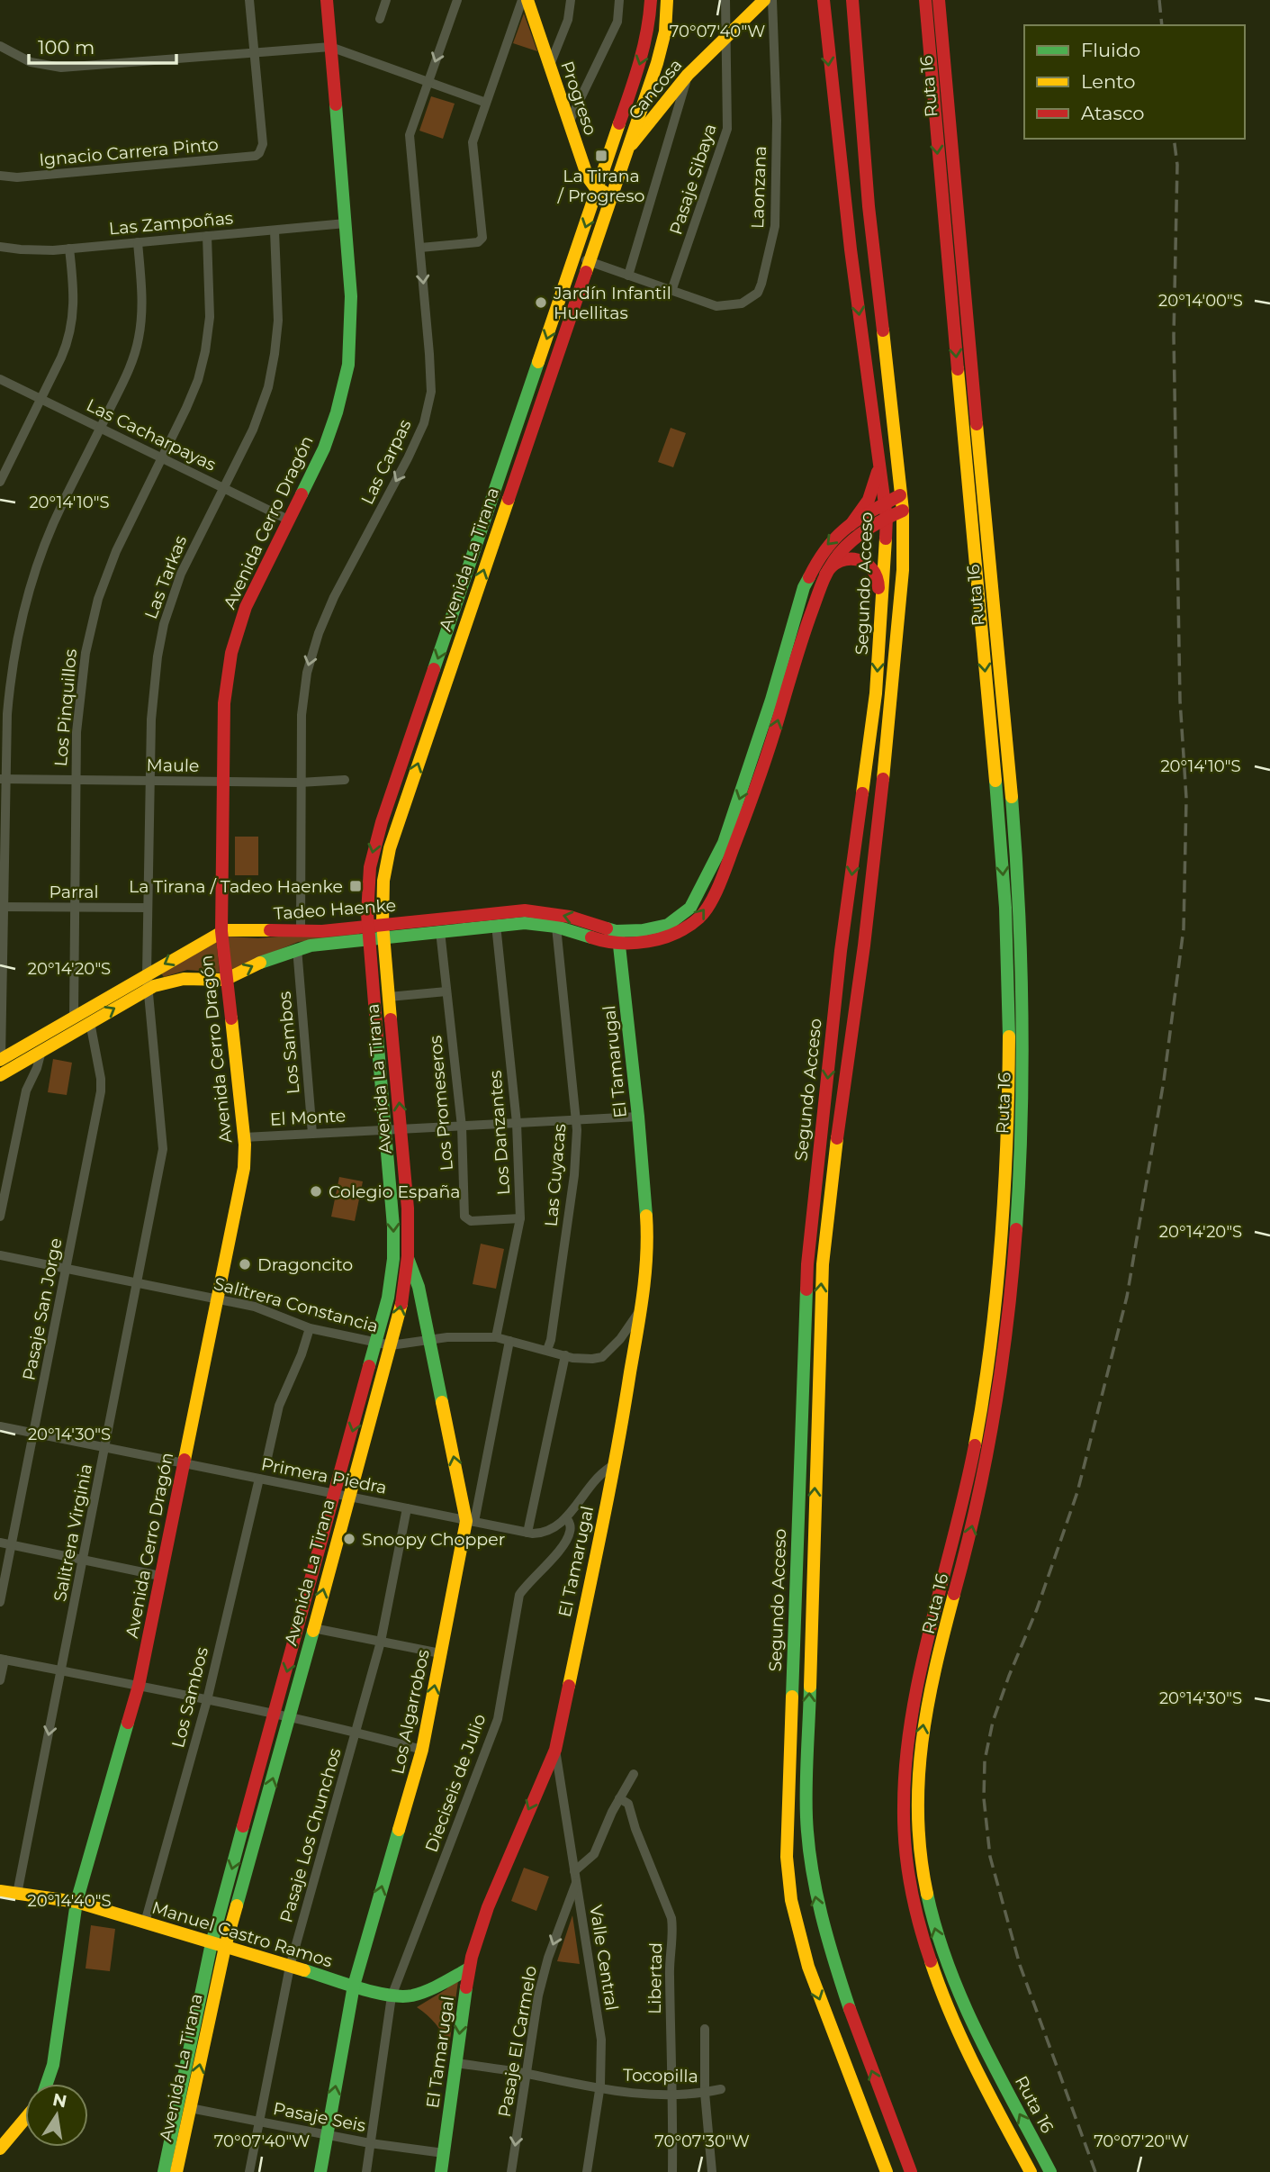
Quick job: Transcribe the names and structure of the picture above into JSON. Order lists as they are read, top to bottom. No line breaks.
{"streets":{"main road":["Ruta 16","Cancosa","Progreso","Avenida Cerro Dragón","Avenida La Tirana","Segundo Acceso","Tadeo Haenke","El Tamarugal","Los Algarrobos","Manuel Castro Ramos"],"street":["Ignacio Carrera Pinto","Pasaje Sibaya","Laonzana","Las Zampoñas","Las Cacharpayas","Las Carpas","Las Tarkas","Los Pinquillos","Maule","Parral","Los Sambos","Los Promeseros","El Monte","Los Danzantes","Las Cuyacas","Salitrera Constancia","Pasaje San Jorge","Primera Piedra","Salitrera Virginia","Dieciseis de Julio","Pasaje Los Chunchos","Valle Central","Libertad","Pasaje El Carmelo","Tocopilla","Pasaje Seis"]},"crossings":[["Cancosa","Pasaje Sibaya"],["Cancosa","Avenida La Tirana"],["Progreso","Avenida La Tirana"],["Pasaje Sibaya","Laonzana"],["Laonzana","Avenida La Tirana"],["Las Zampoñas","Avenida Cerro Dragón"],["Las Zampoñas","Las Tarkas"],["Las Zampoñas","Los Pinquillos"],["Las Cacharpayas","Avenida Cerro Dragón"],["Las Cacharpayas","Las Tarkas"],["Las Cacharpayas","Los Pinquillos"],["Las Carpas","Maule"],["Las Carpas","Tadeo Haenke"],["Avenida Cerro Dragón","Maule"],["Avenida Cerro Dragón","Tadeo Haenke"],["Avenida Cerro Dragón","El Monte"],["Avenida Cerro Dragón","Salitrera Constancia"],["Avenida Cerro Dragón","Primera Piedra"],["Avenida Cerro Dragón","Manuel Castro Ramos"],["Avenida La Tirana","Tadeo Haenke"],["Avenida La Tirana","El Monte"],["Avenida La Tirana","Salitrera Constancia"],["Avenida La Tirana","Primera Piedra"],["Avenida La Tirana","Los Algarrobos"],["Avenida La Tirana","Manuel Castro Ramos"],["Avenida La Tirana","Pasaje Seis"],["Las Tarkas","Maule"],["Las Tarkas","Parral"],["Las Tarkas","Tadeo Haenke"],["Las Tarkas","Salitrera Virginia"],["Los Pinquillos","Maule"],["Los Pinquillos","Parral"],["Tadeo Haenke","Los Sambos"],["Tadeo Haenke","El Tamarugal"],["Tadeo Haenke","Los Promeseros"],["Tadeo Haenke","Los Danzantes"],["Tadeo Haenke","Las Cuyacas"],["Tadeo Haenke","Pasaje San Jorge"],["Tadeo Haenke","Salitrera Virginia"],["Los Sambos","El Monte"],["Los Sambos","Primera Piedra"],["Los Sambos","Manuel Castro Ramos"],["El Tamarugal","El Monte"],["El Tamarugal","Salitrera Constancia"],["El Tamarugal","Primera Piedra"],["El Tamarugal","Manuel Castro Ramos"],["El Tamarugal","Valle Central"],["El Tamarugal","Tocopilla"],["El Tamarugal","Pasaje Seis"],["Los Promeseros","El Monte"],["Los Promeseros","Los Danzantes"],["El Monte","Los Danzantes"],["El Monte","Las Cuyacas"],["Los Danzantes","Salitrera Constancia"],["Las Cuyacas","Salitrera Constancia"],["Salitrera Constancia","Pasaje San Jorge"],["Salitrera Constancia","Salitrera Virginia"],["Salitrera Constancia","Los Algarrobos"],["Pasaje San Jorge","Primera Piedra"],["Primera Piedra","Salitrera Virginia"],["Primera Piedra","Los Algarrobos"],["Primera Piedra","Dieciseis de Julio"],["Primera Piedra","Pasaje Los Chunchos"],["Salitrera Virginia","Manuel Castro Ramos"],["Los Algarrobos","Manuel Castro Ramos"],["Los Algarrobos","Pasaje Seis"],["Dieciseis de Julio","Manuel Castro Ramos"],["Dieciseis de Julio","Pasaje Seis"],["Pasaje Los Chunchos","Manuel Castro Ramos"],["Pasaje Los Chunchos","Pasaje Seis"],["Valle Central","Pasaje El Carmelo"],["Valle Central","Tocopilla"],["Libertad","Tocopilla"],["Pasaje El Carmelo","Tocopilla"]],"one_way":["Las Carpas","Los Algarrobos","Pasaje El Carmelo"],"places":{"transit":["La Tirana / Progreso","La Tirana / Tadeo Haenke"],"other":["Jardín Infantil Huellitas","Colegio España","Dragoncito","Snoopy Chopper"]},"legend":["Fluido","Lento","Atasco"],"scale_bar":"100 m","north":"top","coordinates":["70°07'40\"W","20°14'00\"S","20°14'10\"S","20°14'20\"S","20°14'30\"S","20°14'40\"S","70°07'30\"W","70°07'20\"W"]}
